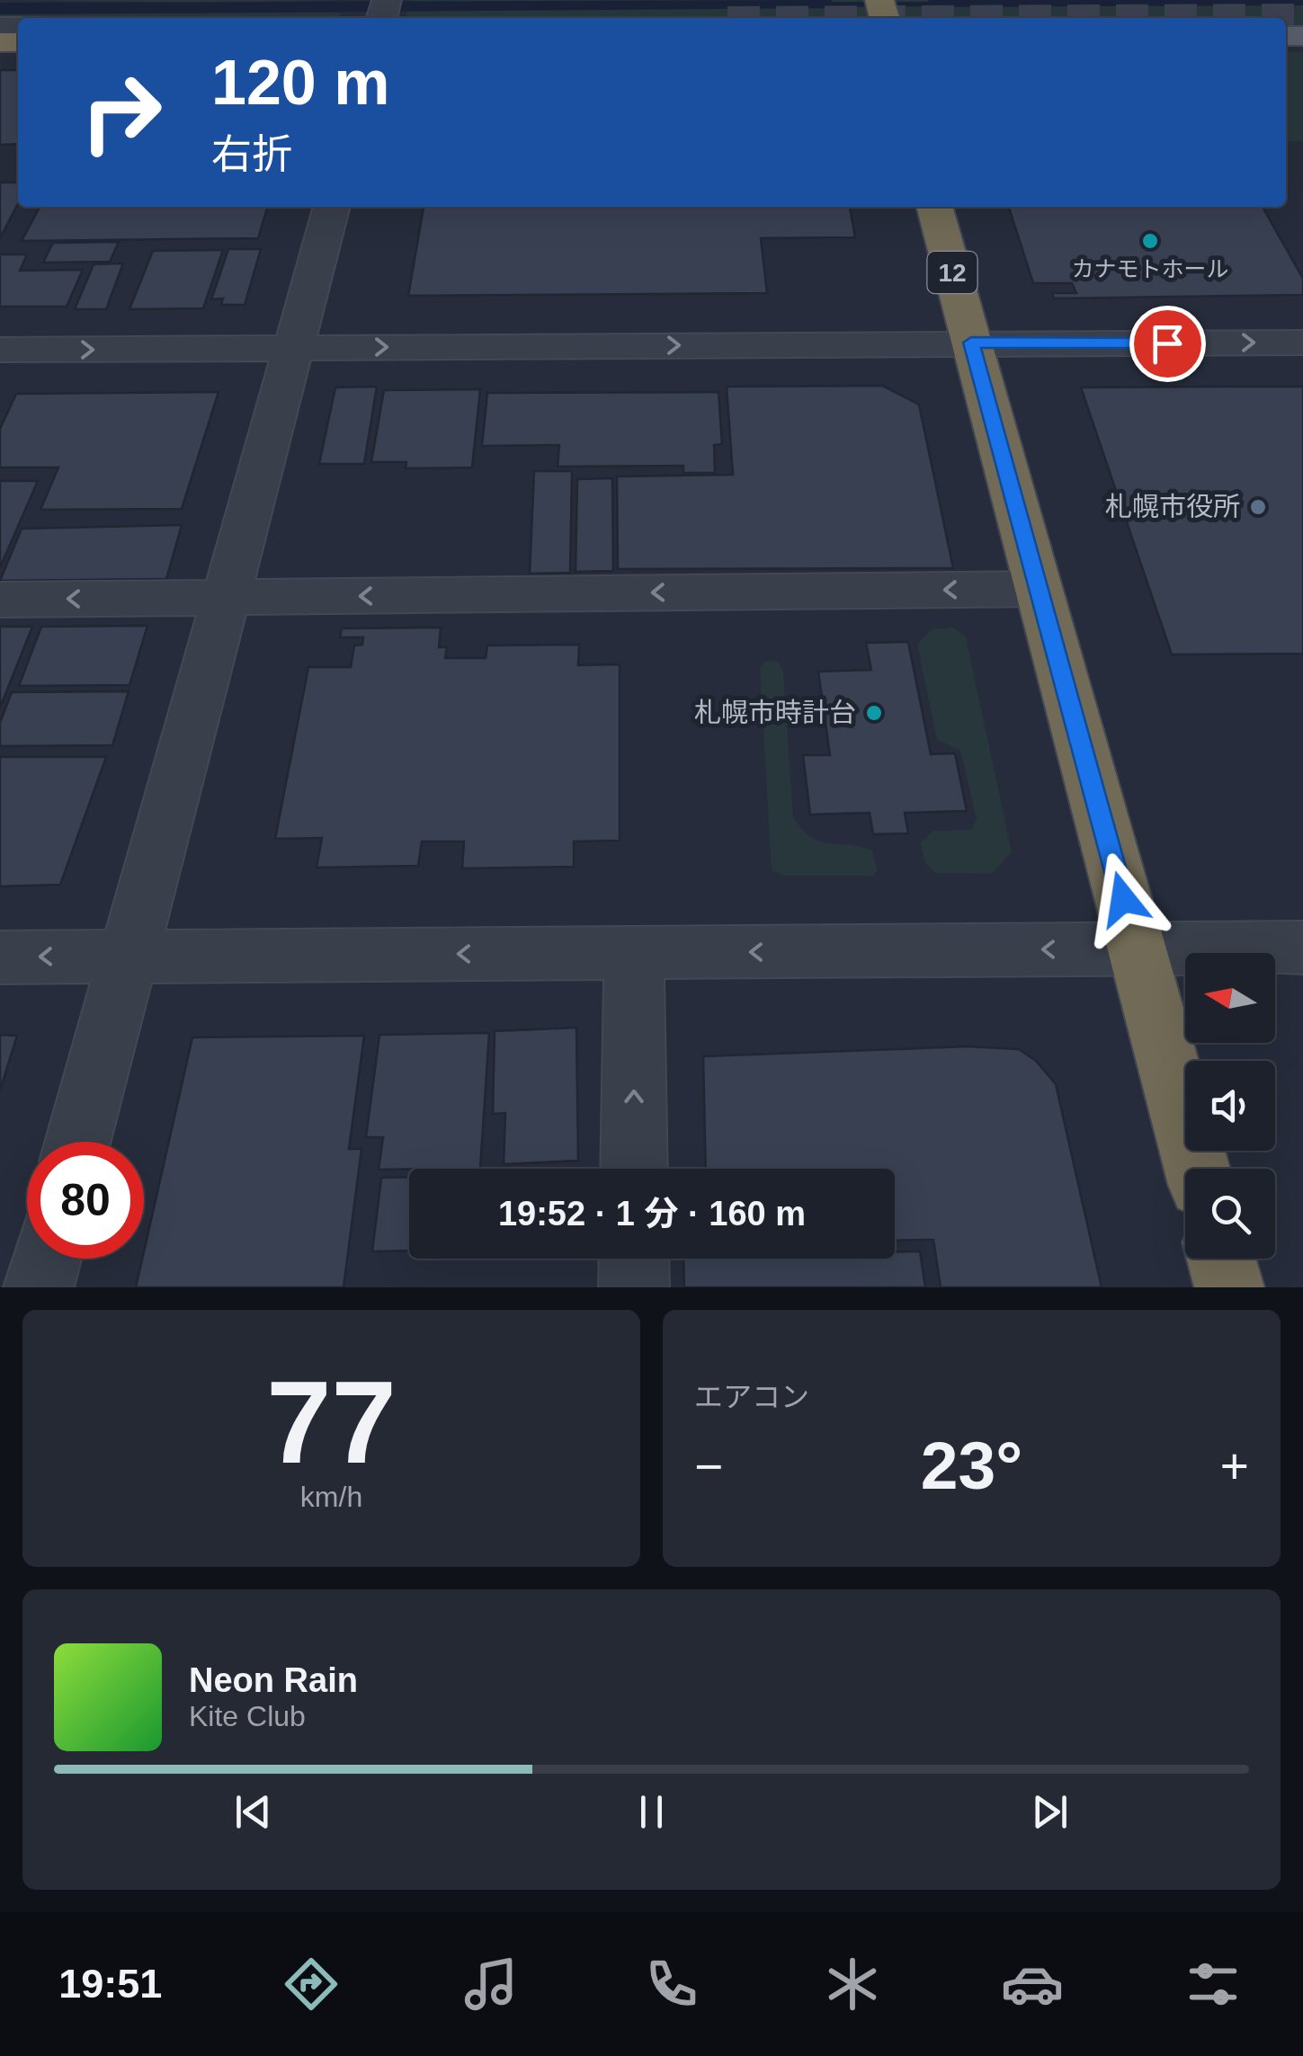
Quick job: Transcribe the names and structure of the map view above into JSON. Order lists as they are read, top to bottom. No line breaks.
{"streets":{"highway":["12"]},"places":["カナモトホール","札幌市役所","札幌市時計台"],"north":"left","page":{"turn":["120 m","右折"],"limit":"80","trip":"19:52 · 1 分 · 160 m","tile":[["77","km/h"],"エアコン"],"heat":["−","23°","+"],"song":["Neon Rain","Kite Club"],"tabs":"19:51"}}
